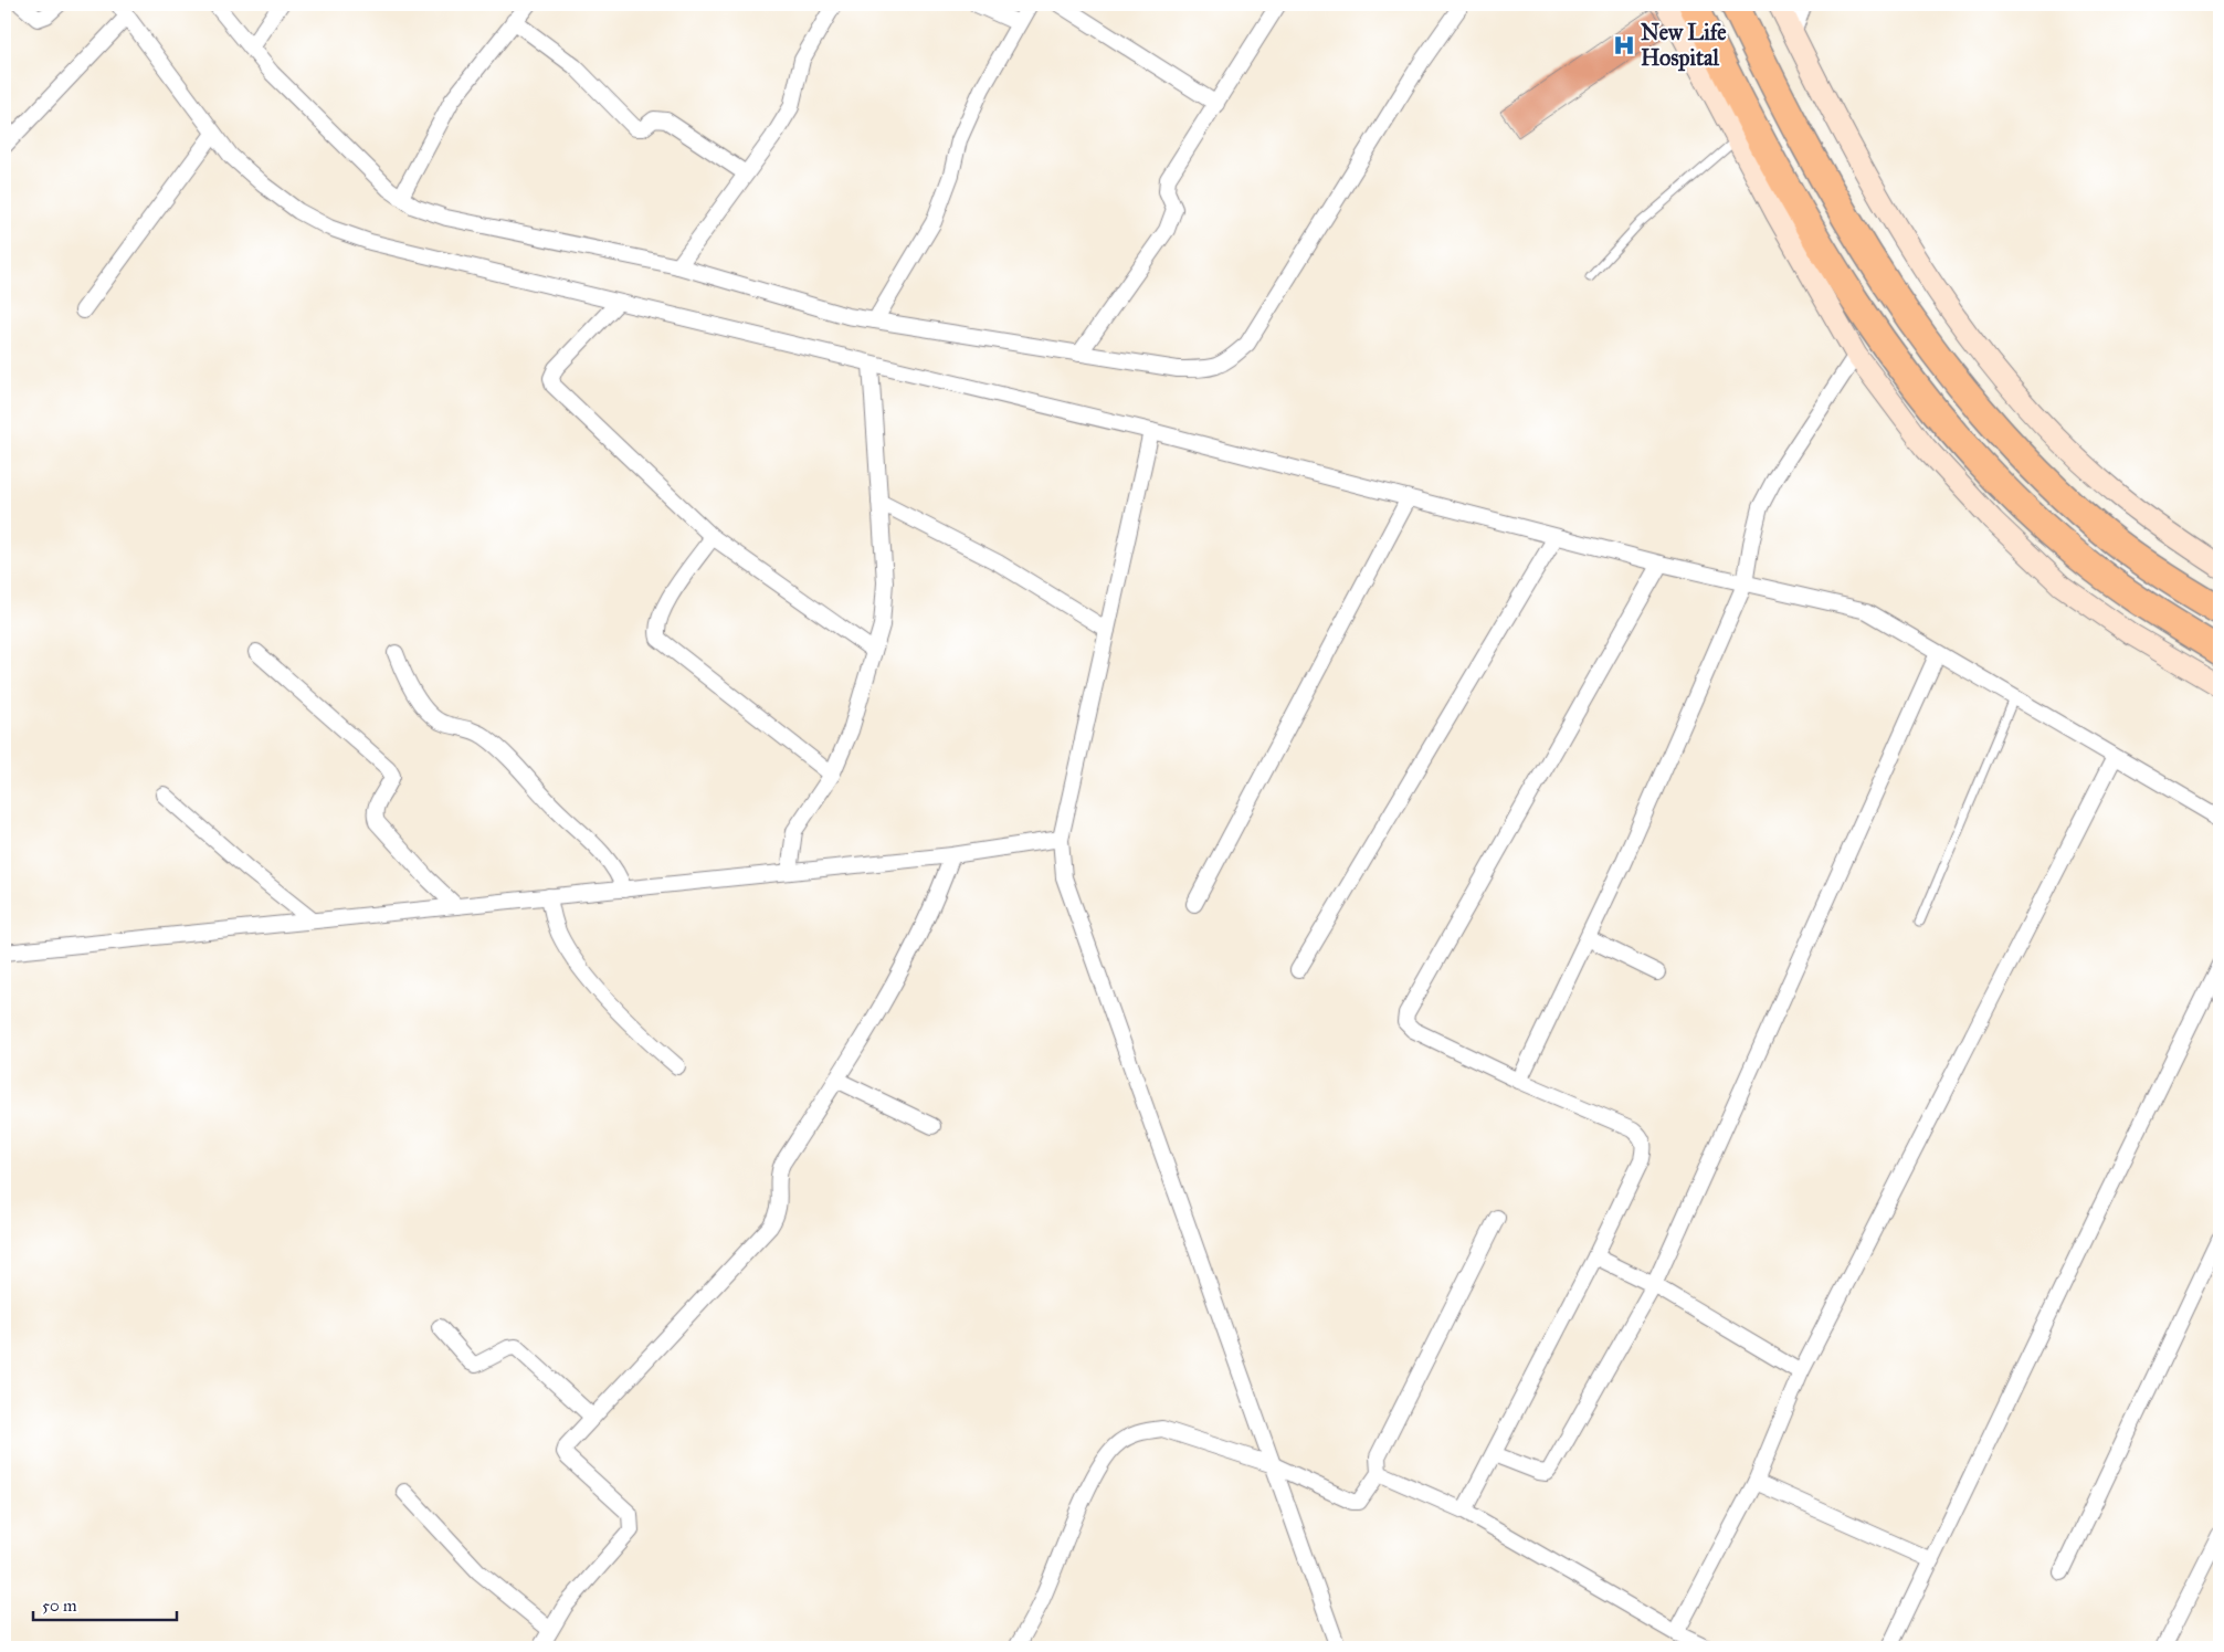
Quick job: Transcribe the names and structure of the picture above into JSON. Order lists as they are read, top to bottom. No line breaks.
{"places":{"hospital":["New Life Hospital"]},"scale_bar":"50 m"}
